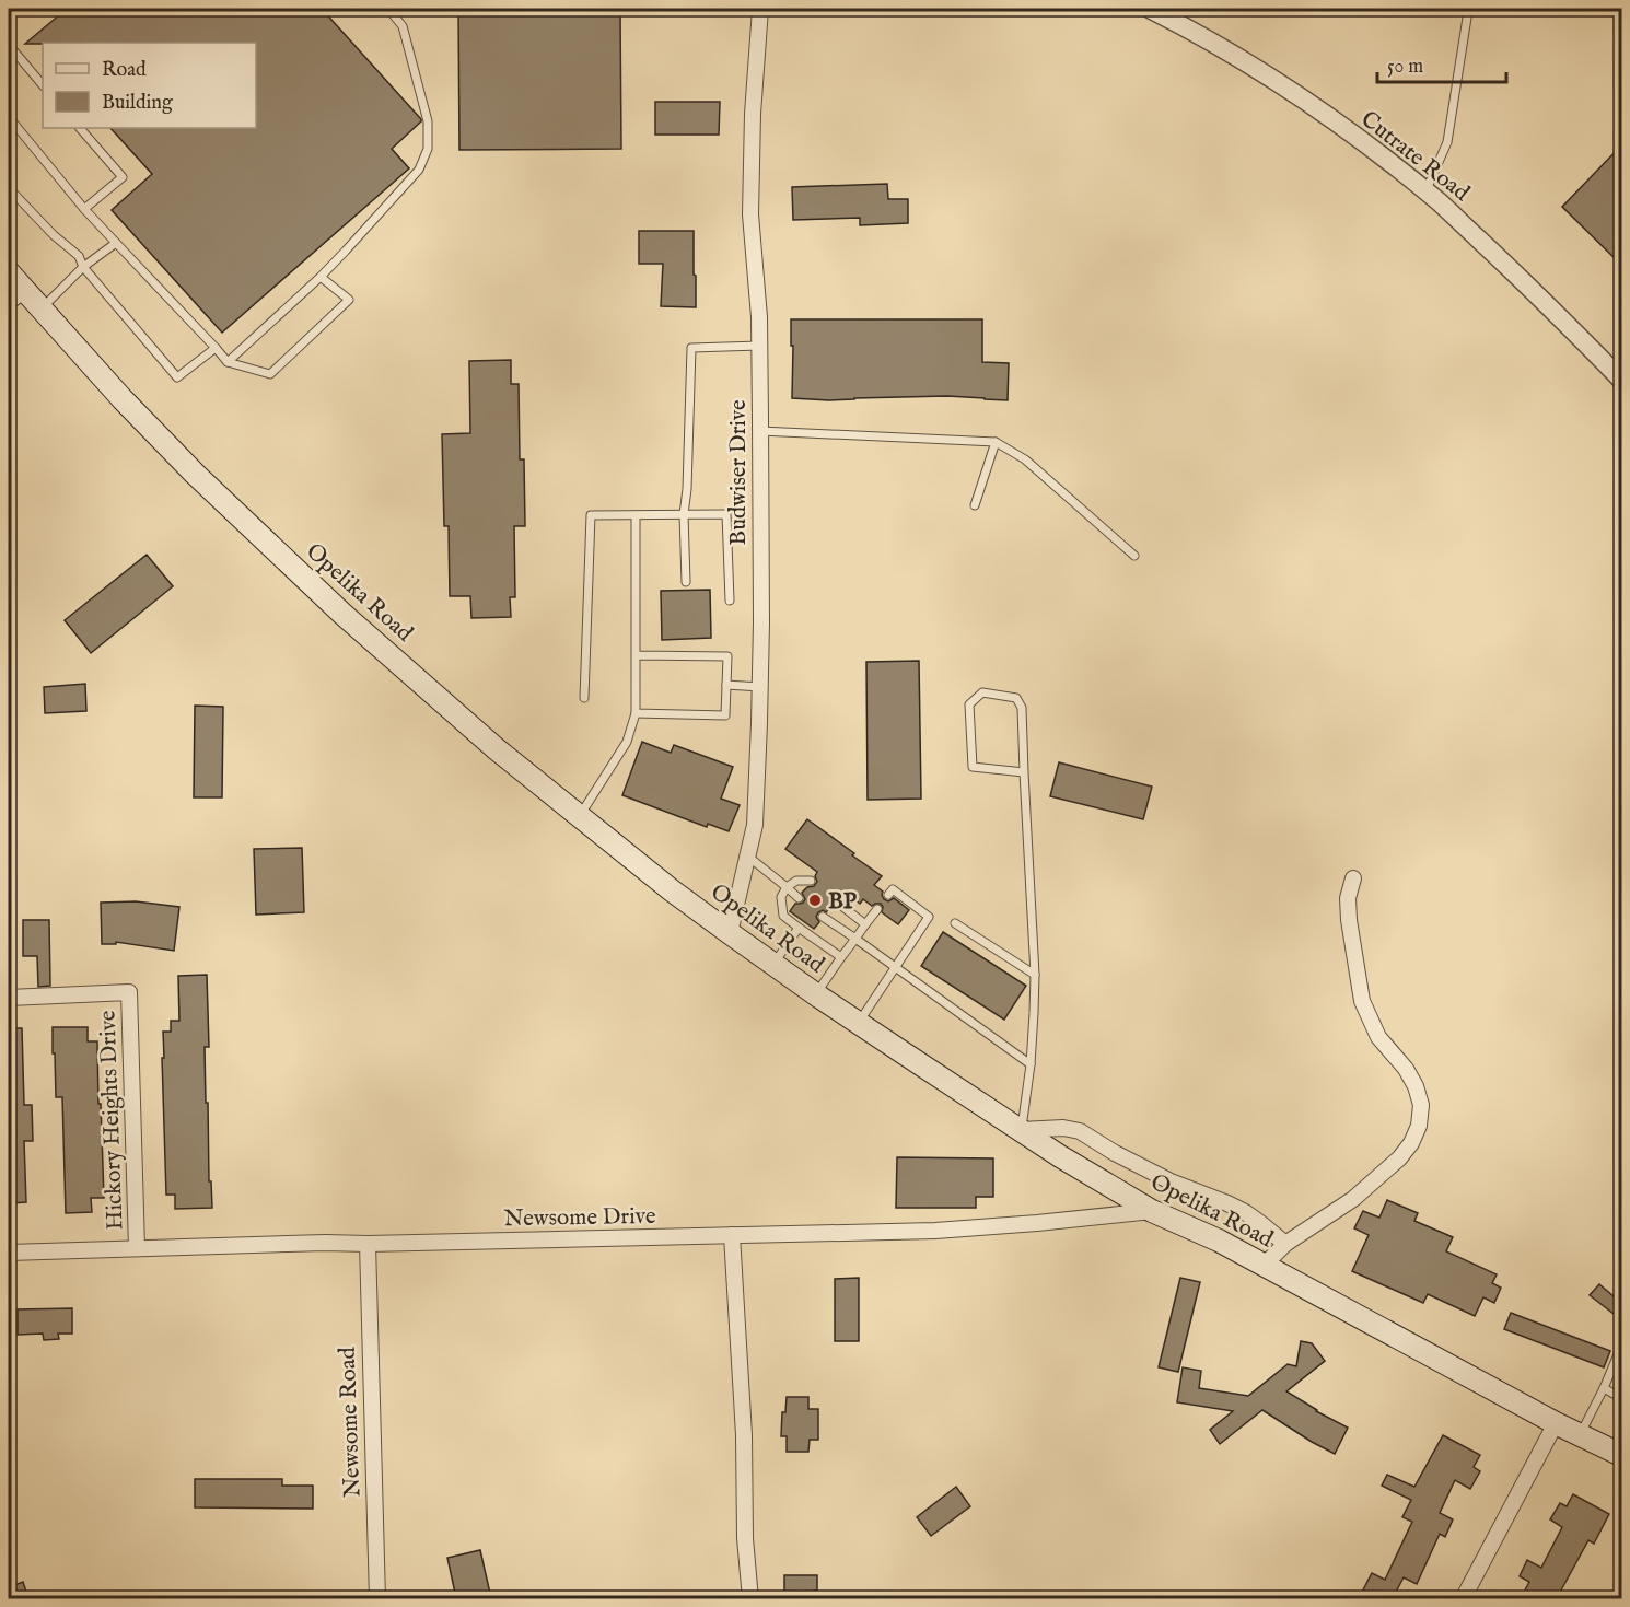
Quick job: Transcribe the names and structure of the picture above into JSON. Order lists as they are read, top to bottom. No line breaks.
{"streets":{"main road":["Opelika Road"],"street":["Cutrate Road","Budwiser Drive","Hickory Heights Drive","Newsome Drive","Newsome Road"]},"crossings":[["Budwiser Drive","Opelika Road"],["Opelika Road","Newsome Drive"],["Hickory Heights Drive","Newsome Drive"],["Newsome Drive","Newsome Road"]],"places":["BP"],"legend":["Road","Building"],"scale_bar":"50 m"}
